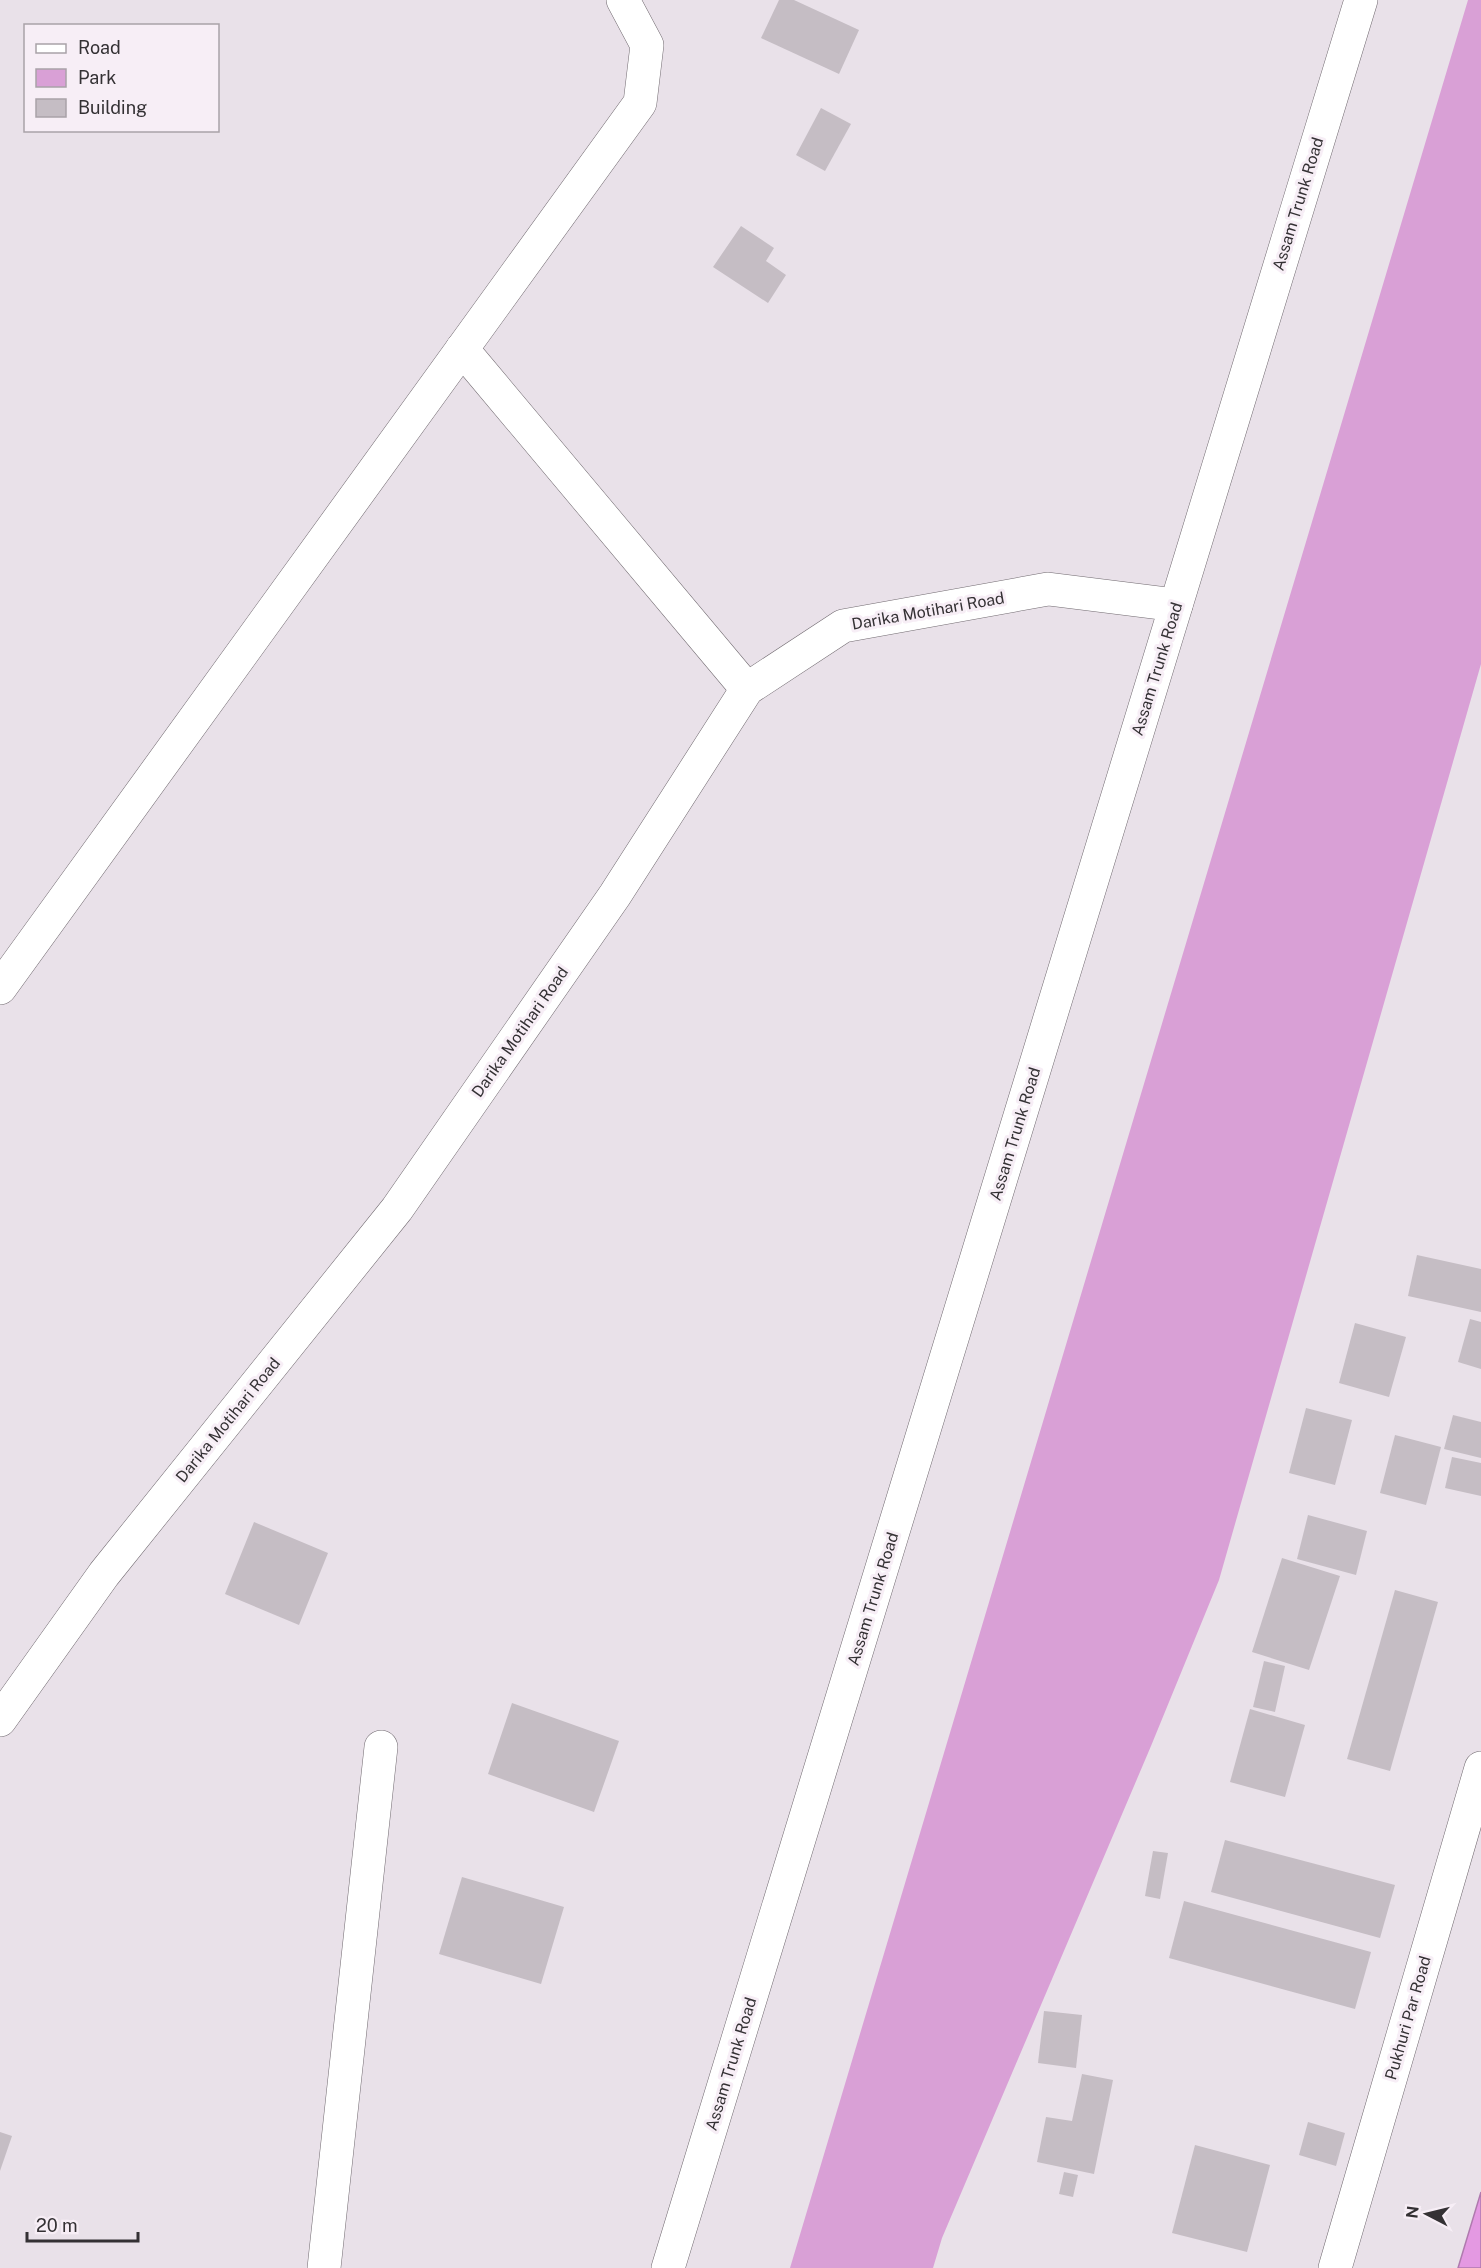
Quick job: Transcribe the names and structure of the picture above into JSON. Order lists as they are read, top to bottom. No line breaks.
{"streets":{"main road":["Assam Trunk Road","Darika Motihari Road","Pukhuri Par Road"]},"crossings":[["Assam Trunk Road","Darika Motihari Road"]],"legend":["Road","Park","Building"],"scale_bar":"20 m","north":"left"}
